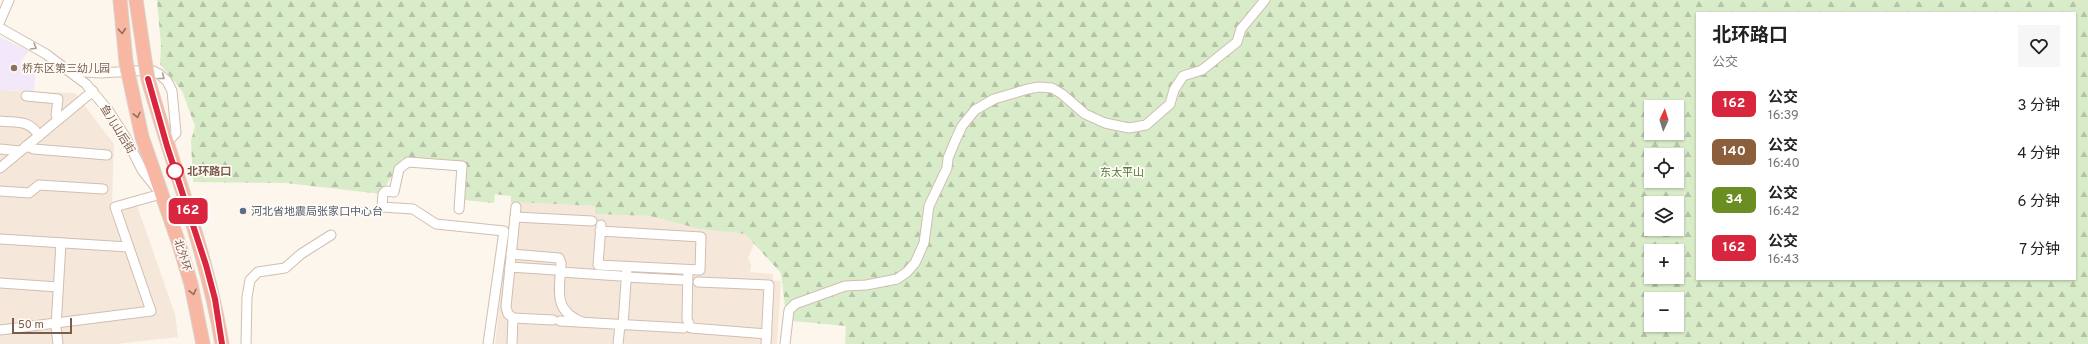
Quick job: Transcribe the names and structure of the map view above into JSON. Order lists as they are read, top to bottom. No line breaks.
{"streets":{"highway":["北外环"],"street":["鱼儿山后街"]},"crossings":[["鱼儿山后街","北外环"]],"parks":["东太平山"],"places":["桥东区第三幼儿园","北环路口","河北省地震局张家口中心台"],"lines":["bus line 162"],"scale_bar":"50 m","north":"top","page":{"on_map":"162","heading":["北环路口","公交"],"list":[{"mark":"162","name":"公交","note":"16:39","value":"3 分钟"},{"mark":"140","name":"公交","note":"16:40","value":"4 分钟"},{"mark":"34","name":"公交","note":"16:42","value":"6 分钟"},{"mark":"162","name":"公交","note":"16:43","value":"7 分钟"}],"map_buttons":["+","−"],"scale":"50 m"}}
